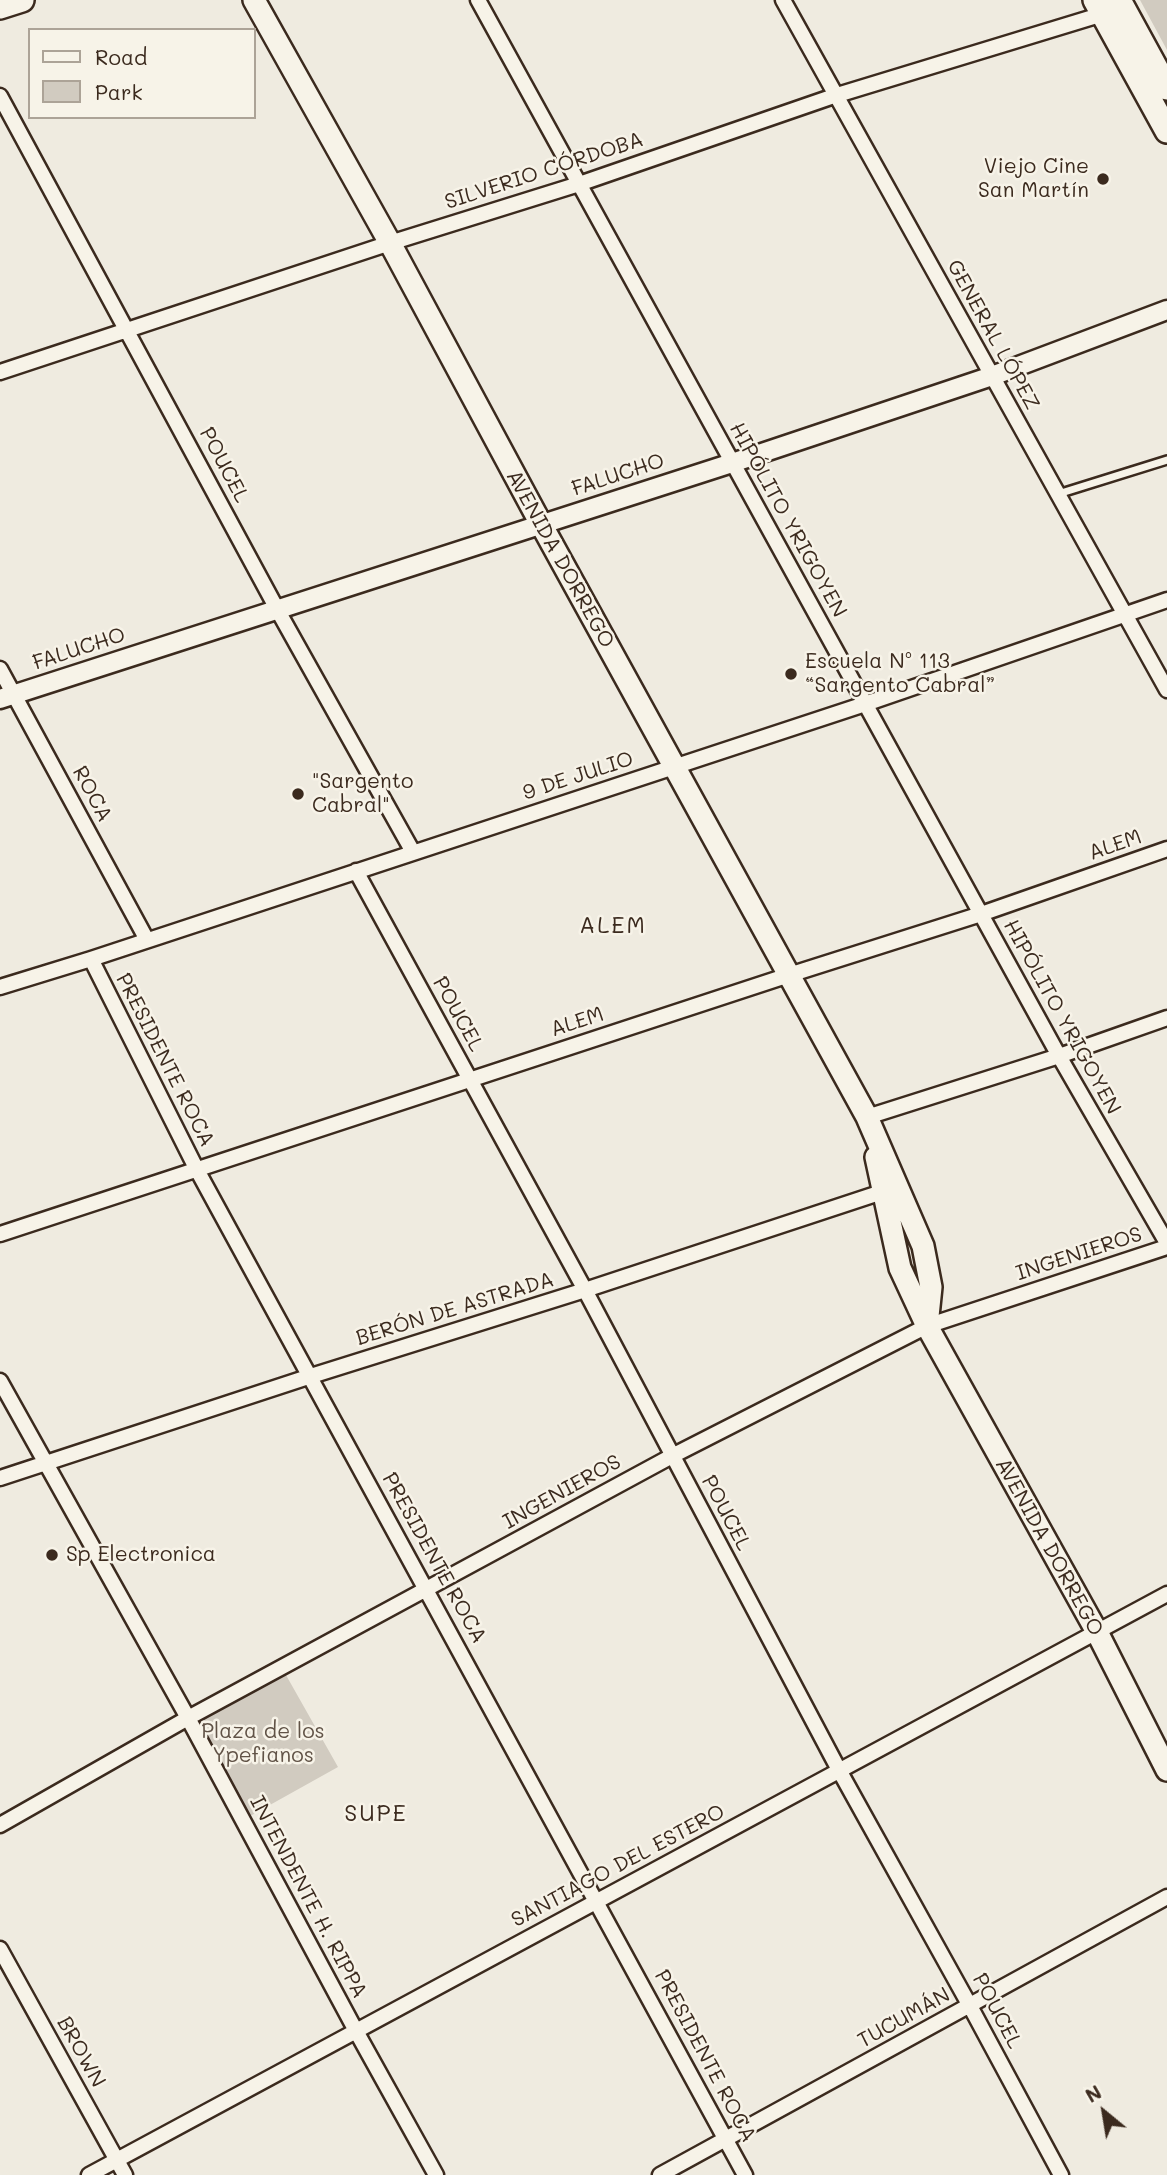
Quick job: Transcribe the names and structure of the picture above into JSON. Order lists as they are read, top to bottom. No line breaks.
{"streets":{"main road":["AVENIDA DORREGO"],"street":["SILVERIO CÓRDOBA","GENERAL LÓPEZ","POUCEL","FALUCHO","HIPÓLITO YRIGOYEN","9 DE JULIO","ROCA","ALEM","PRESIDENTE ROCA","INGENIEROS","BERÓN DE ASTRADA","SANTIAGO DEL ESTERO","INTENDENTE H. RIPPA","TUCUMÁN","BROWN"]},"crossings":[["SILVERIO CÓRDOBA","GENERAL LÓPEZ"],["SILVERIO CÓRDOBA","POUCEL"],["SILVERIO CÓRDOBA","HIPÓLITO YRIGOYEN"],["SILVERIO CÓRDOBA","AVENIDA DORREGO"],["GENERAL LÓPEZ","FALUCHO"],["GENERAL LÓPEZ","9 DE JULIO"],["POUCEL","FALUCHO"],["POUCEL","9 DE JULIO"],["POUCEL","ALEM"],["POUCEL","INGENIEROS"],["POUCEL","BERÓN DE ASTRADA"],["POUCEL","SANTIAGO DEL ESTERO"],["POUCEL","TUCUMÁN"],["FALUCHO","HIPÓLITO YRIGOYEN"],["FALUCHO","AVENIDA DORREGO"],["FALUCHO","ROCA"],["HIPÓLITO YRIGOYEN","9 DE JULIO"],["HIPÓLITO YRIGOYEN","ALEM"],["HIPÓLITO YRIGOYEN","INGENIEROS"],["AVENIDA DORREGO","9 DE JULIO"],["AVENIDA DORREGO","ALEM"],["AVENIDA DORREGO","INGENIEROS"],["AVENIDA DORREGO","BERÓN DE ASTRADA"],["AVENIDA DORREGO","SANTIAGO DEL ESTERO"],["9 DE JULIO","ROCA"],["9 DE JULIO","PRESIDENTE ROCA"],["ALEM","PRESIDENTE ROCA"],["PRESIDENTE ROCA","INGENIEROS"],["PRESIDENTE ROCA","BERÓN DE ASTRADA"],["PRESIDENTE ROCA","SANTIAGO DEL ESTERO"],["PRESIDENTE ROCA","TUCUMÁN"],["INGENIEROS","INTENDENTE H. RIPPA"],["BERÓN DE ASTRADA","INTENDENTE H. RIPPA"],["SANTIAGO DEL ESTERO","INTENDENTE H. RIPPA"],["SANTIAGO DEL ESTERO","BROWN"]],"districts":["ALEM","SUPE"],"parks":["Plaza de los Ypefianos"],"places":["Viejo Cine San Martín","Escuela Nº 113 “Sargento Cabral”","\"Sargento Cabral\"","Sp Electronica"],"legend":["Road","Park"],"north":"top left"}
